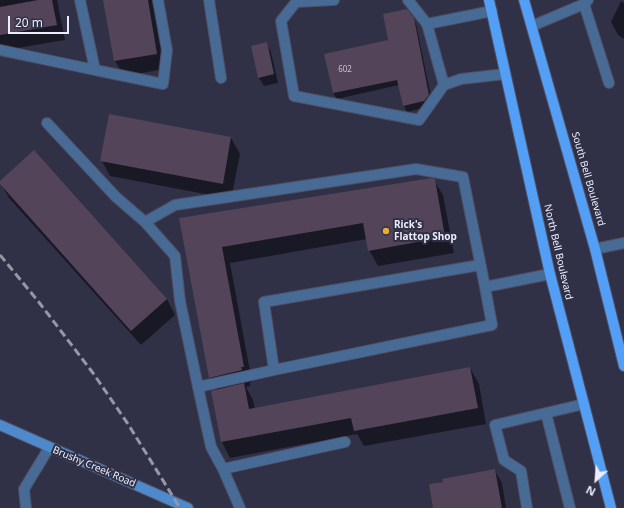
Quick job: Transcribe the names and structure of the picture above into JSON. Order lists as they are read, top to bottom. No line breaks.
{"streets":{"main road":["South Bell Boulevard","North Bell Boulevard"],"street":["Brushy Creek Road"]},"places":["Rick's Flattop Shop"],"house_numbers":["602"],"scale_bar":"20 m","north":"bottom left"}
